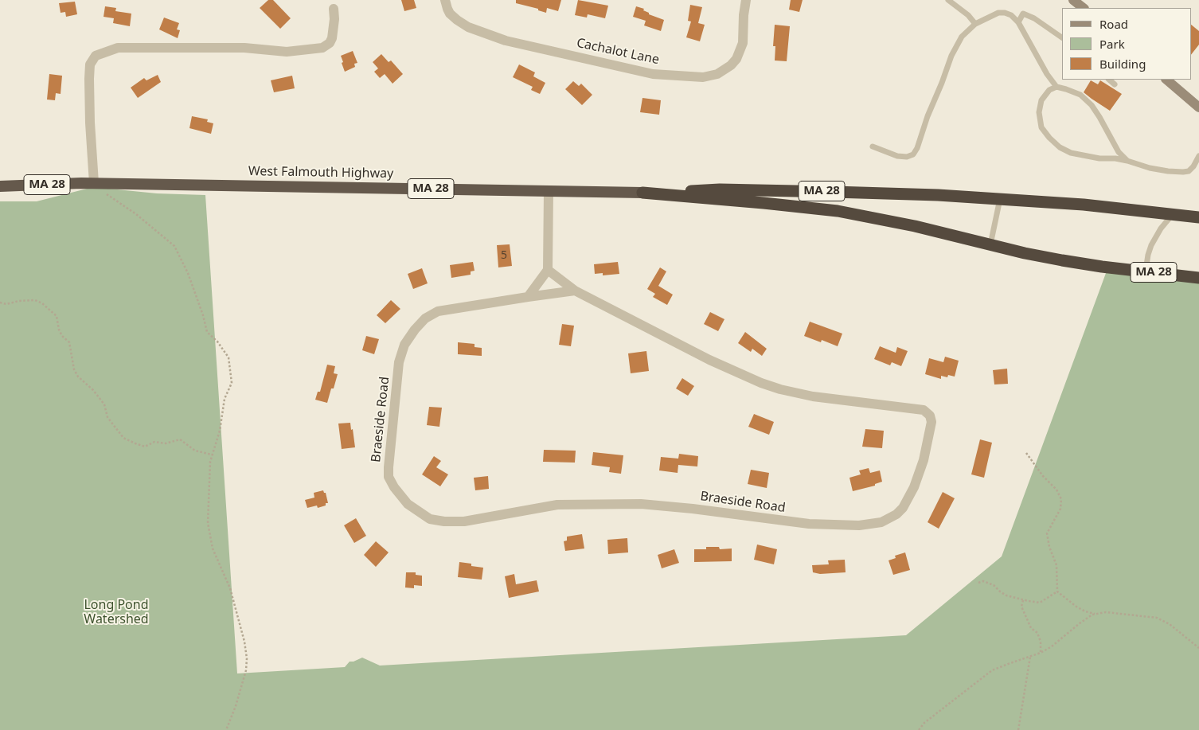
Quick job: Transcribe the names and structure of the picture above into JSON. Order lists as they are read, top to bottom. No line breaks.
{"streets":{"highway":["West Falmouth Highway","MA 28"],"street":["Cachalot Lane","Braeside Road"]},"crossings":[["West Falmouth Highway","MA 28"]],"parks":["Long Pond Watershed"],"house_numbers":["5"],"legend":["Road","Park","Building"]}
